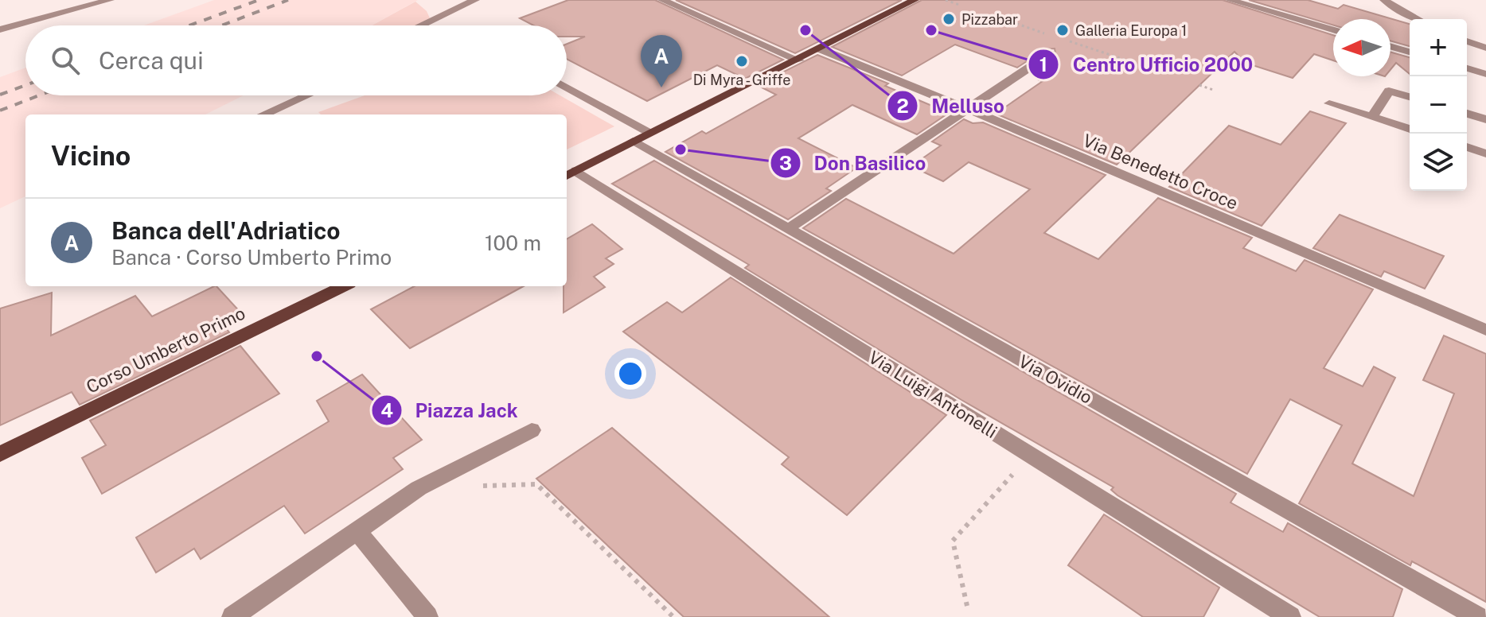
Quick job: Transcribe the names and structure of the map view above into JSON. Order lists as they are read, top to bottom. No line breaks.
{"streets":{"main road":["Corso Umberto Primo"],"street":["Via Benedetto Croce","Via Ovidio","Via Luigi Antonelli"]},"places":["Pizzabar","Melluso","Centro Ufficio 2000","Galleria Europa 1","Di Myra - Griffe","Don Basilico","Piazza Jack"],"north":"left","page":{"map_buttons":["+","−"],"search":"Cerca qui","pins":"A","heading":"Vicino","list":[{"mark":"A","name":"Banca dell'Adriatico","note":"Banca · Corso Umberto Primo","value":"100 m"}]}}
